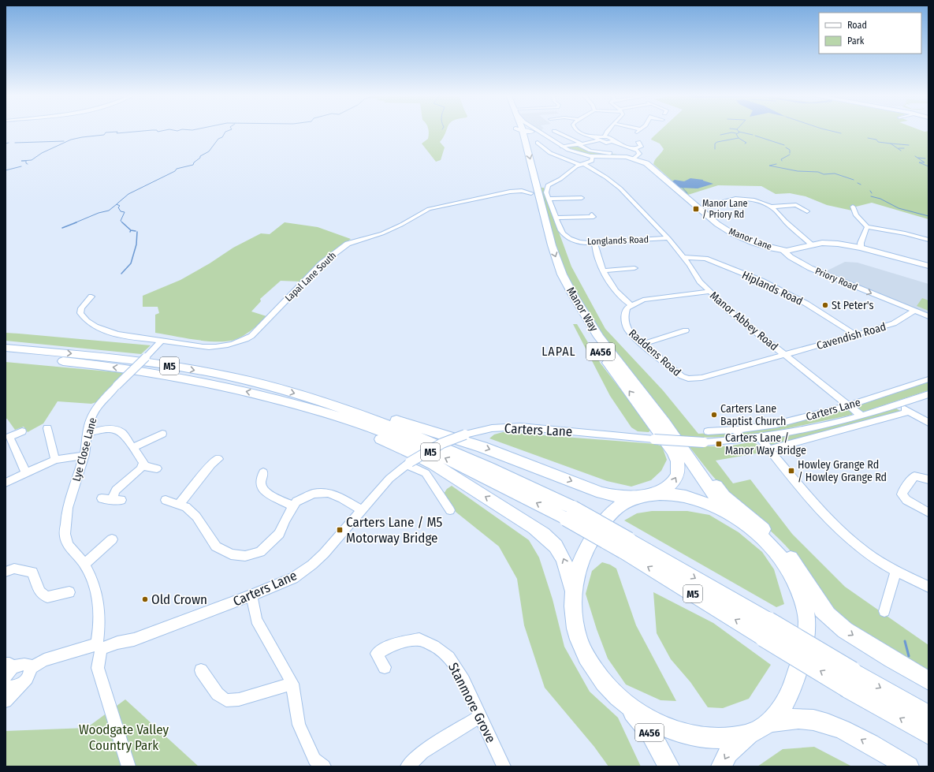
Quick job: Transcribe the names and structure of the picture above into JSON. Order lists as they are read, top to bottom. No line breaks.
{"streets":{"highway":["Manor Way","A456","M5"],"main road":["Manor Lane"],"street":["Longlands Road","Lapal Lane South","Priory Road","Hiplands Road","Manor Abbey Road","Cavendish Road","Raddens Road","Carters Lane","Lye Close Lane","Stanmore Grove"]},"crossings":[["Manor Lane","Priory Road"],["Longlands Road","Manor Abbey Road"],["Lapal Lane South","Manor Way"],["Lapal Lane South","Lye Close Lane"],["Priory Road","Cavendish Road"],["Hiplands Road","Manor Abbey Road"],["Hiplands Road","Cavendish Road"],["Manor Abbey Road","Cavendish Road"],["Manor Abbey Road","Raddens Road"],["Manor Abbey Road","Carters Lane"],["Cavendish Road","Raddens Road"],["Carters Lane","Lye Close Lane"]],"districts":["LAPAL"],"parks":["Woodgate Valley Country Park"],"places":{"transit":["Manor Lane / Priory Rd","Carters Lane / Manor Way Bridge","Howley Grange Rd / Howley Grange Rd","Carters Lane / M5 Motorway Bridge"],"other":["St Peter's","Carters Lane Baptist Church","Old Crown"]},"legend":["Road","Park"]}
